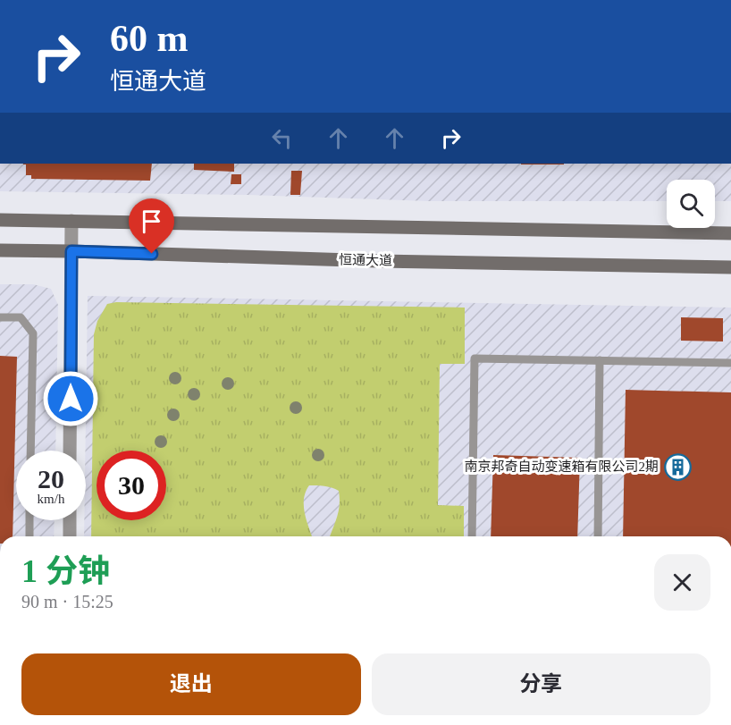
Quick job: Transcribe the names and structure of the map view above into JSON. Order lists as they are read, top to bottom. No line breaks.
{"streets":{"main road":["恒通大道"]},"places":{"building":["南京邦奇自动变速箱有限公司2期"]},"page":{"turn":["60 m","恒通大道"],"speed":"20 km/h","limit":"30","heading":["1 分钟","90 m · 15:25"],"buttons":["退出","分享"]}}
